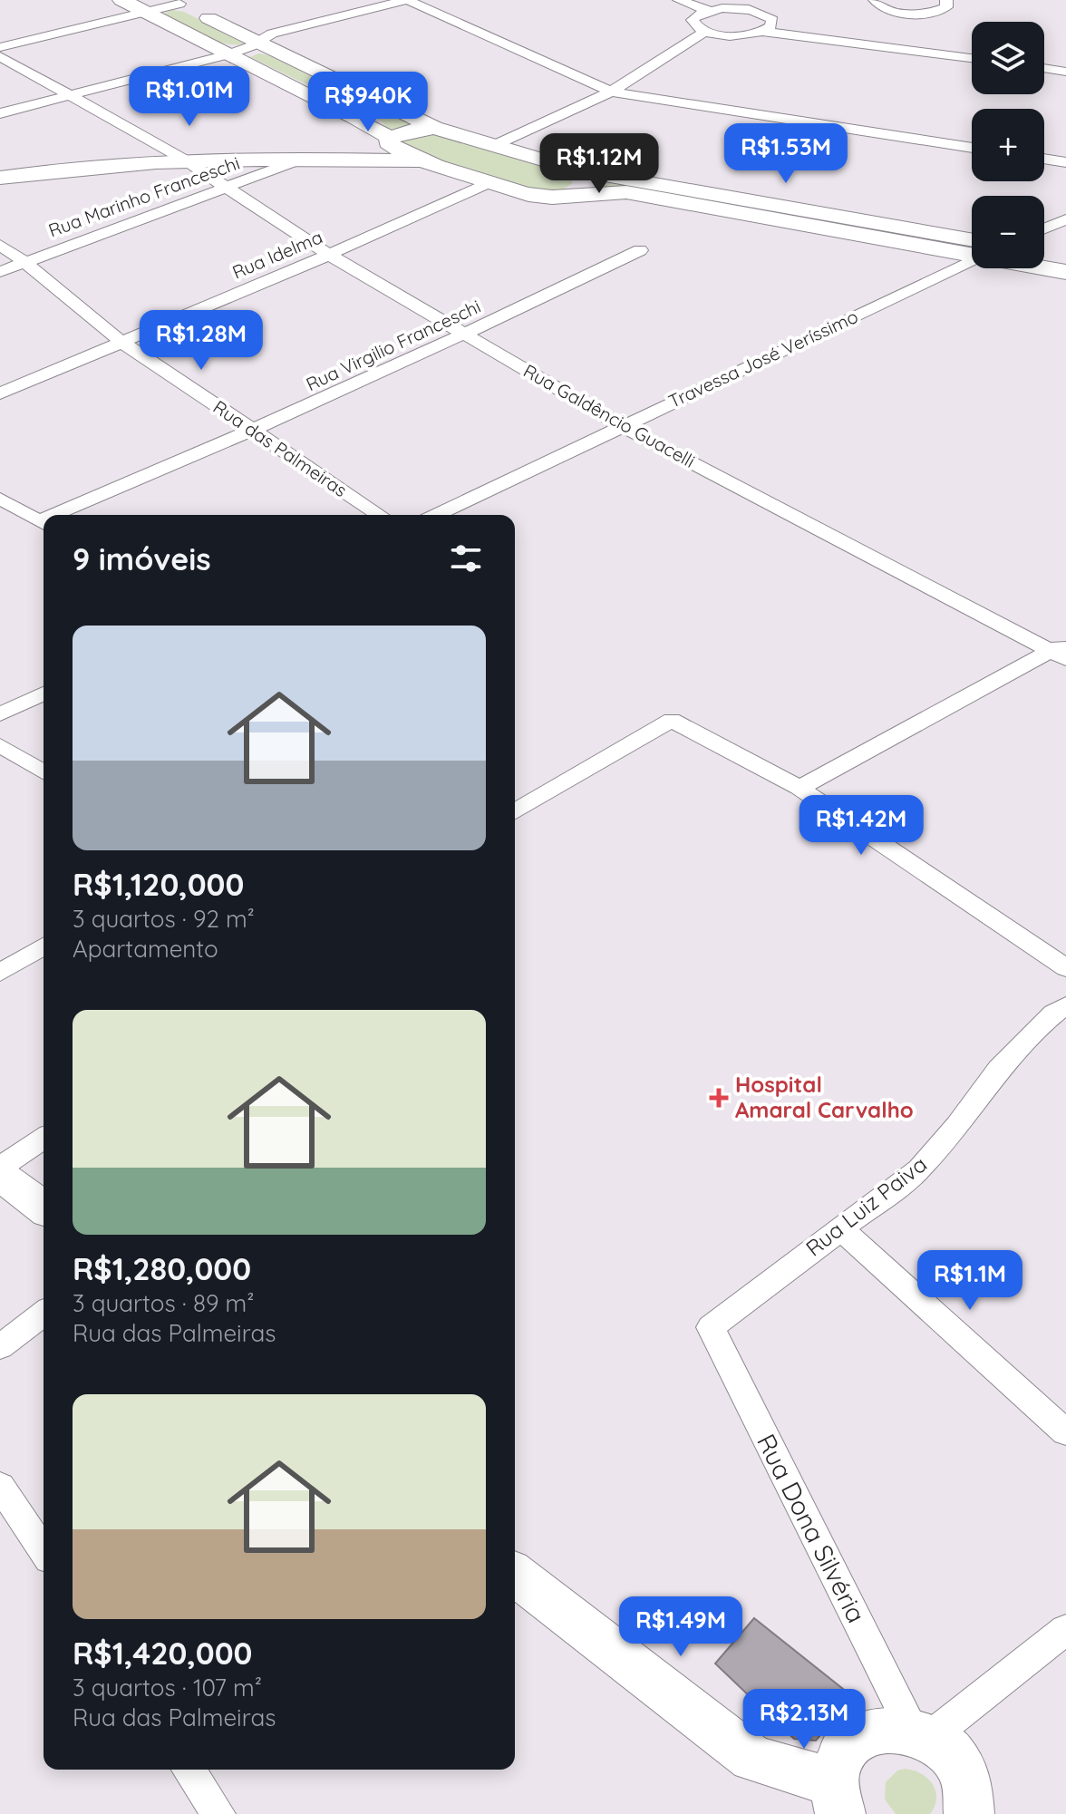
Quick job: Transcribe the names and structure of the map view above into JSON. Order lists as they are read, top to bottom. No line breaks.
{"streets":{"street":["Rua Marinho Franceschi","Rua Idelma","Rua Virgilio Franceschi","Travessa José Veríssimo","Rua Galdêncio Guacelli","Rua das Palmeiras","Rua Luiz Paiva","Rua Dona Silvéria"]},"crossings":[["Rua Marinho Franceschi","Rua Galdêncio Guacelli"],["Rua Marinho Franceschi","Rua das Palmeiras"],["Rua Idelma","Rua Galdêncio Guacelli"],["Rua Idelma","Rua das Palmeiras"],["Rua Virgilio Franceschi","Rua Galdêncio Guacelli"],["Rua Virgilio Franceschi","Rua das Palmeiras"],["Travessa José Veríssimo","Rua Galdêncio Guacelli"],["Rua Luiz Paiva","Rua Dona Silvéria"]],"places":{"health":["Hospital Amaral Carvalho"]},"page":{"map_buttons":["+","−"],"price":["R$1.01M","R$940K","R$1.53M","R$1.12M","R$1.28M","R$1.42M","R$1.1M","R$1.49M","R$2.13M"],"heading":"9 imóveis","list":[{"name":"R$1,120,000","note":"3 quartos · 92 m² · Apartamento"},{"name":"R$1,280,000","note":"3 quartos · 89 m² · Rua das Palmeiras"},{"name":"R$1,420,000","note":"3 quartos · 107 m² · Rua das Palmeiras"}]}}
